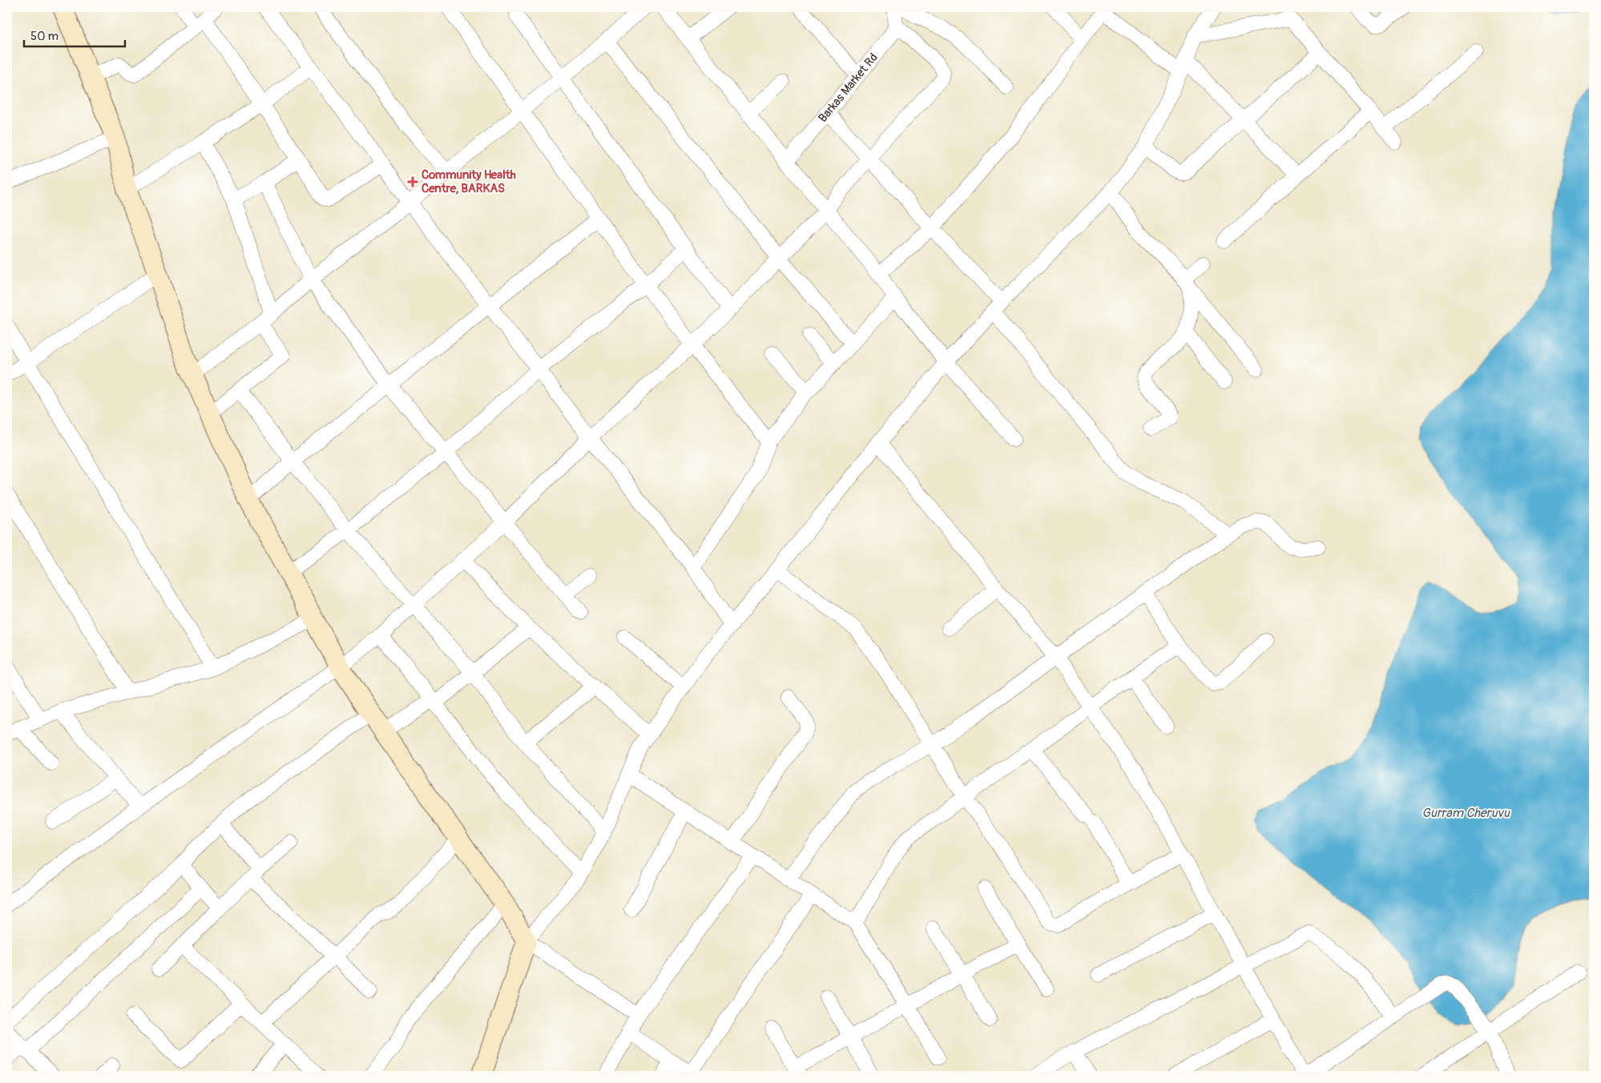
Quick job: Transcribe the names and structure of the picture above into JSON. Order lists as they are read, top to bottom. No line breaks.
{"streets":{"street":["Barkas Market Rd"]},"water":["Gurram Cheruvu"],"places":{"health":["Community Health Centre, BARKAS"]},"scale_bar":"50 m"}
